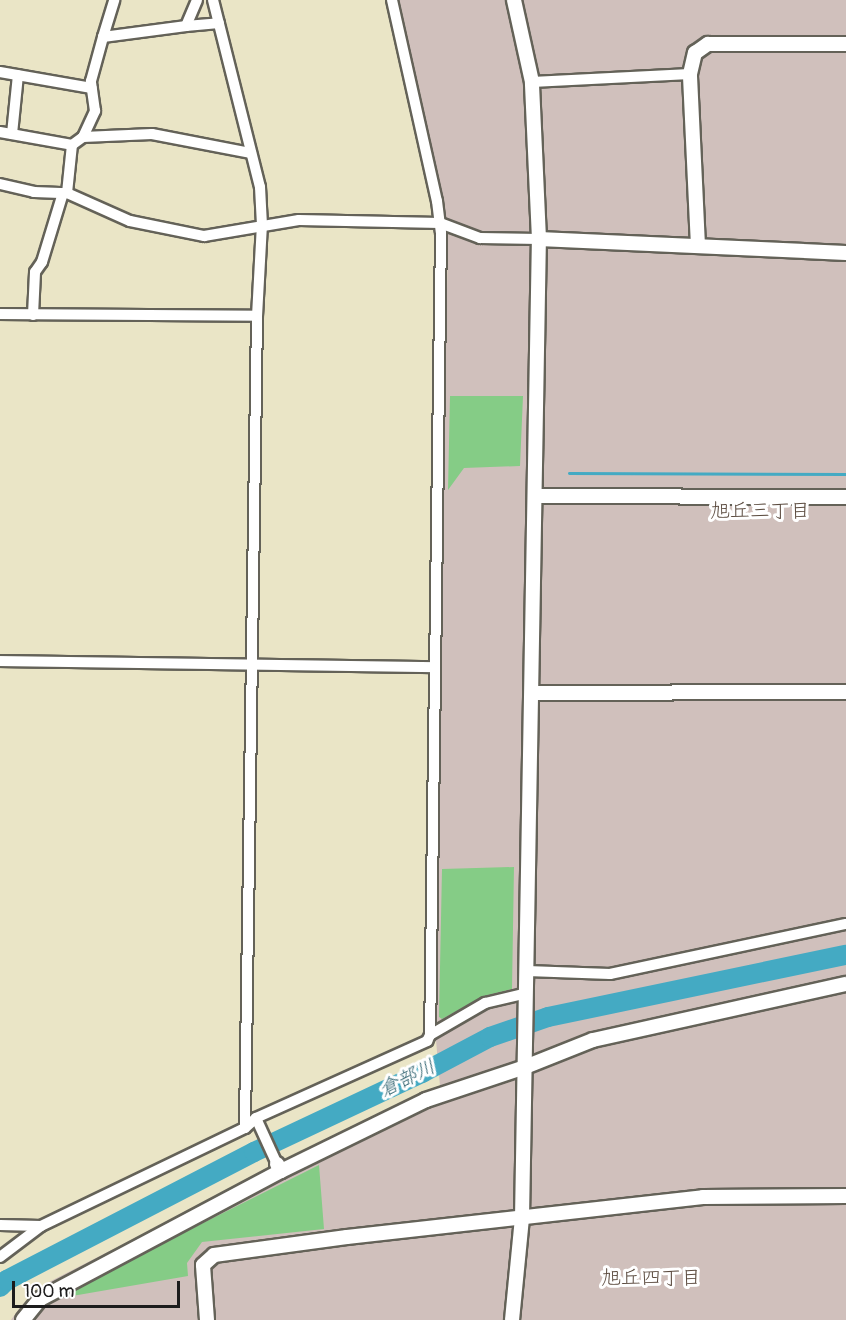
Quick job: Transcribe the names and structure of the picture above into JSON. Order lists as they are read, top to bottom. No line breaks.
{"districts":["旭丘三丁目","旭丘四丁目"],"water":["倉部川"],"scale_bar":"100 m"}
